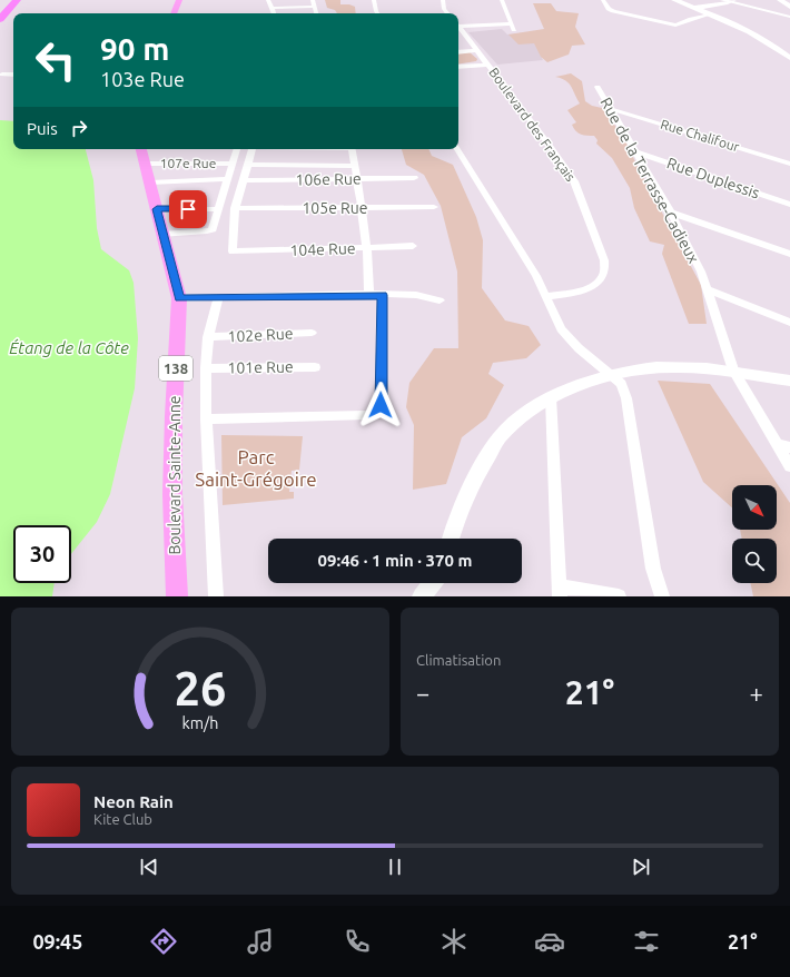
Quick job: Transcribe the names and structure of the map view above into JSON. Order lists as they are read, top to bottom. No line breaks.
{"streets":{"main road":["138","Boulevard Sainte-Anne"],"street":["Boulevard des Français","Rue Chalifour","107e Rue","Rue Duplessis","106e Rue","Rue de la Terrasse-Cadieux","105e Rue","104e Rue","102e Rue","101e Rue"]},"crossings":[["Rue Chalifour","Rue de la Terrasse-Cadieux"],["107e Rue","Boulevard Sainte-Anne"],["Rue Duplessis","Rue de la Terrasse-Cadieux"],["105e Rue","104e Rue"]],"water":["Étang de la Côte"],"parks":["Parc Saint-Grégoire"],"north":"bottom right","page":{"turn":["90 m","103e Rue"],"then":"Puis","limit":"30","trip":"09:46 · 1 min · 370 m","tile":"Climatisation","heat":["−","21°","+"],"song":["Neon Rain","Kite Club"],"tabs":["09:45","21°"],"gauge":["26","km/h"]}}
